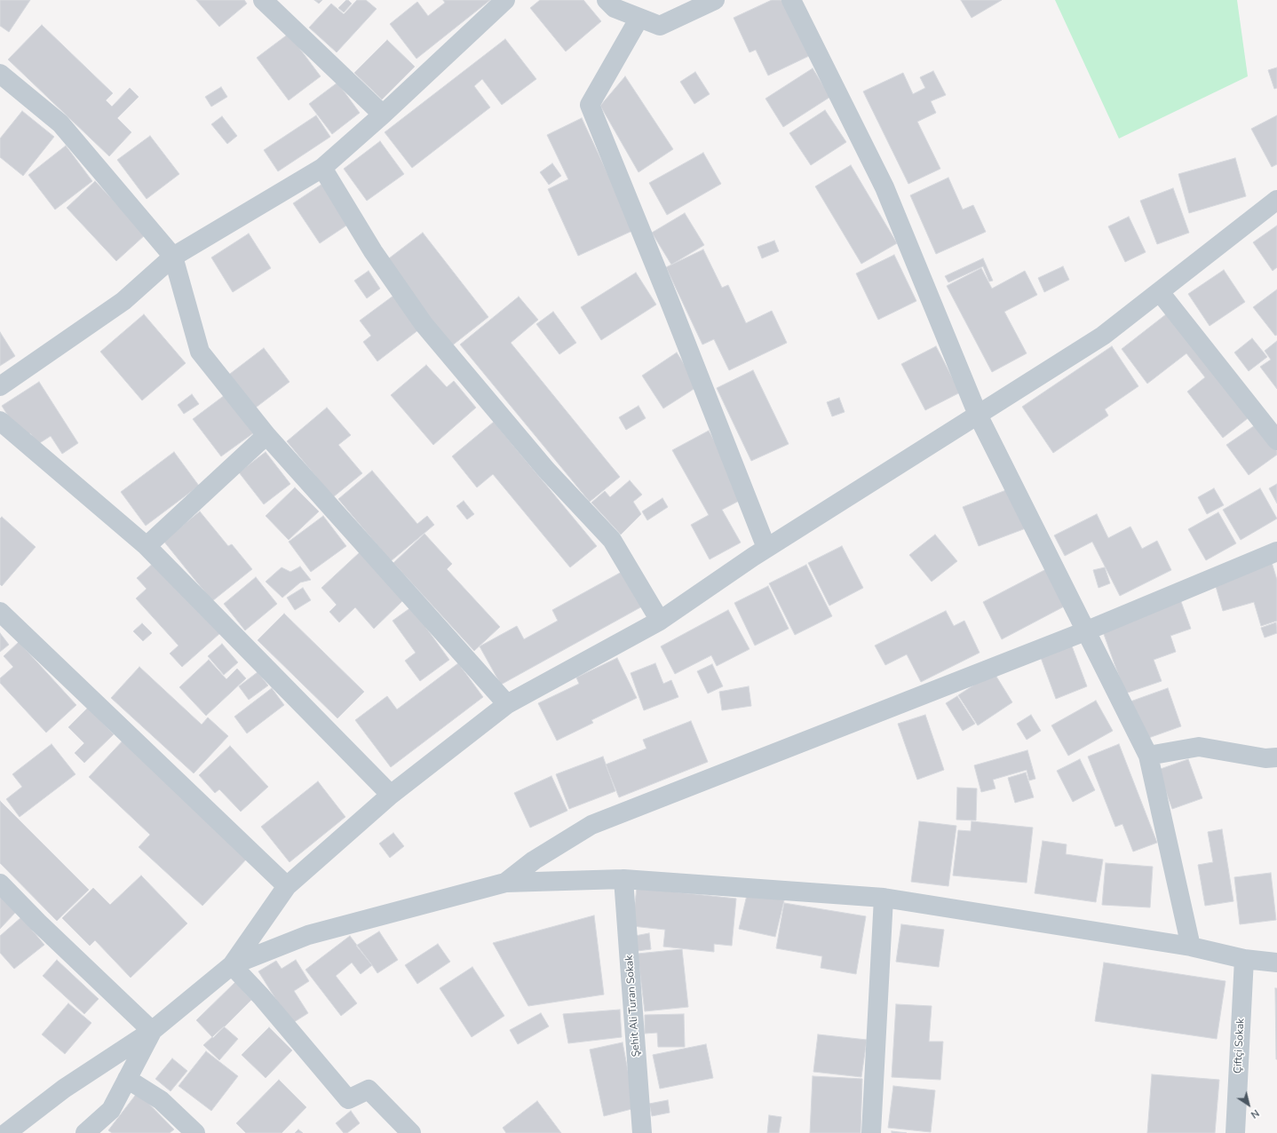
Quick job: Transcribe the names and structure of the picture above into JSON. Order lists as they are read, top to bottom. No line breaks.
{"streets":{"street":["Şehit Ali Turan Sokak","Çiftçi Sokak"]},"north":"bottom right"}
